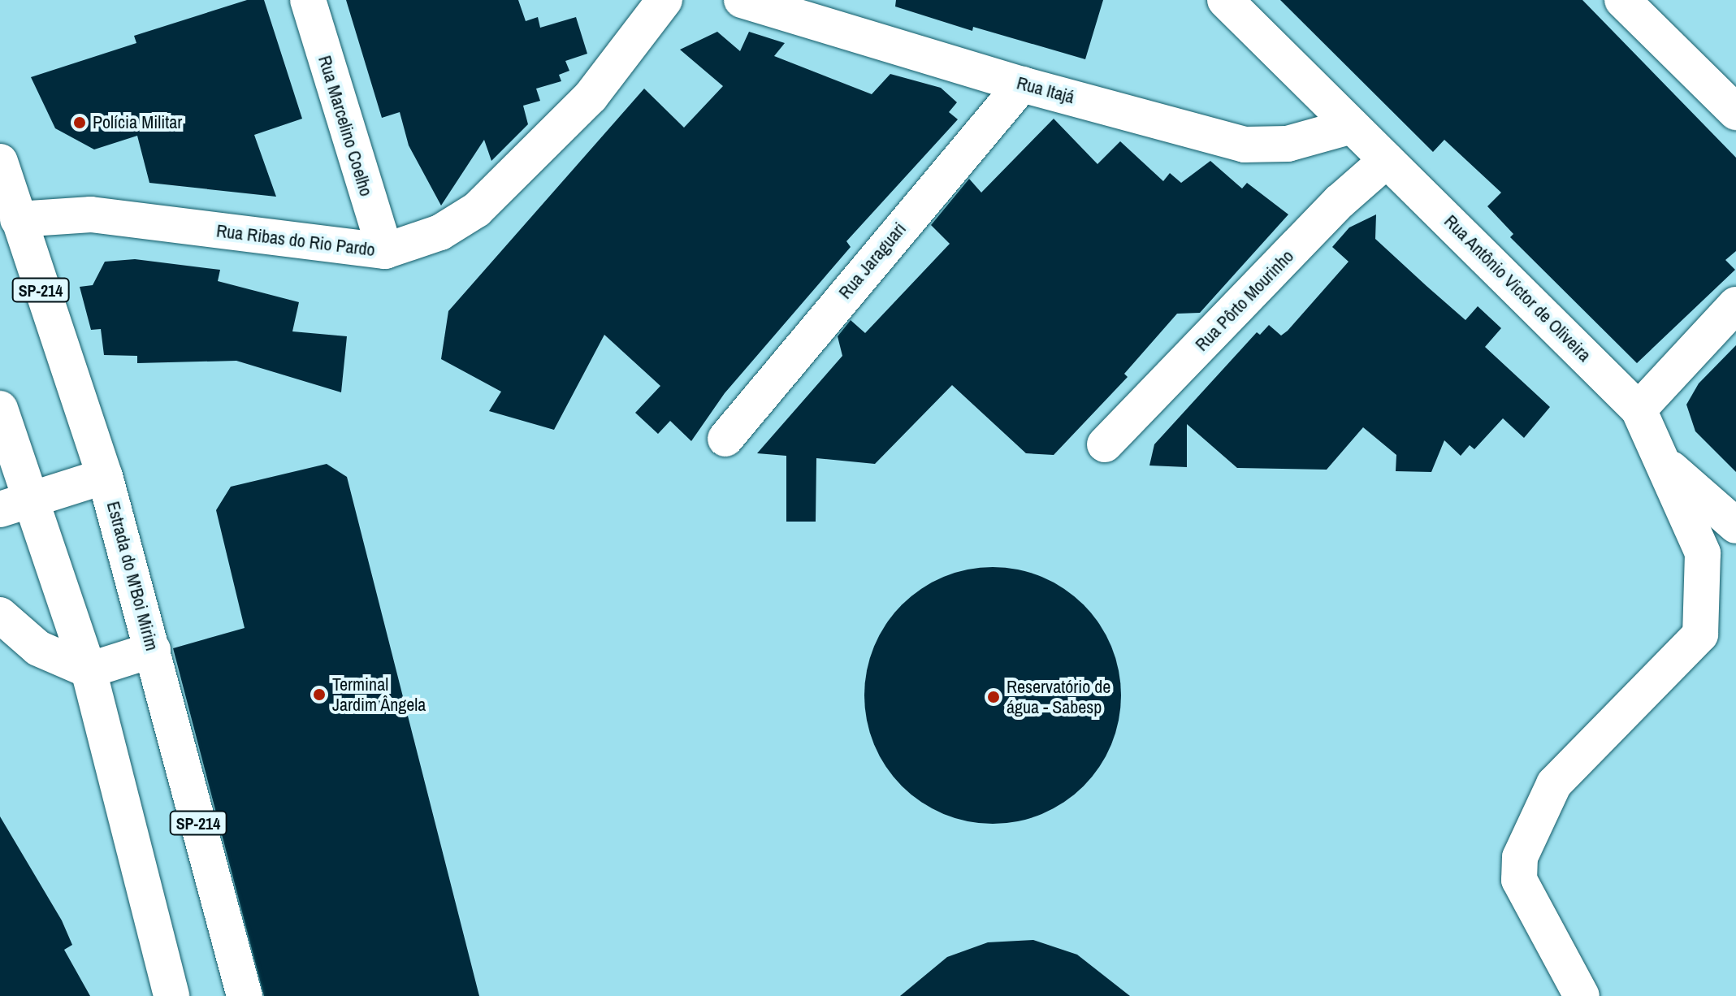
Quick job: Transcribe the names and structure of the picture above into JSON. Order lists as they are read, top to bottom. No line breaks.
{"streets":{"street":["Rua Itajá","Rua Marcelino Coelho","Rua Ribas do Rio Pardo","Rua Jaraguari","Rua Antônio Victor de Oliveira","SP-214","Rua Pôrto Mourinho","Estrada do M'Boi Mirim"]},"crossings":[["Rua Itajá","Rua Jaraguari"],["Rua Itajá","Rua Antônio Victor de Oliveira"],["Rua Marcelino Coelho","Rua Ribas do Rio Pardo"],["Rua Ribas do Rio Pardo","Estrada do M'Boi Mirim"],["Rua Antônio Victor de Oliveira","Rua Pôrto Mourinho"]],"places":["Polícia Militar","Terminal Jardim Ângela","Reservatório de água - Sabesp"]}
